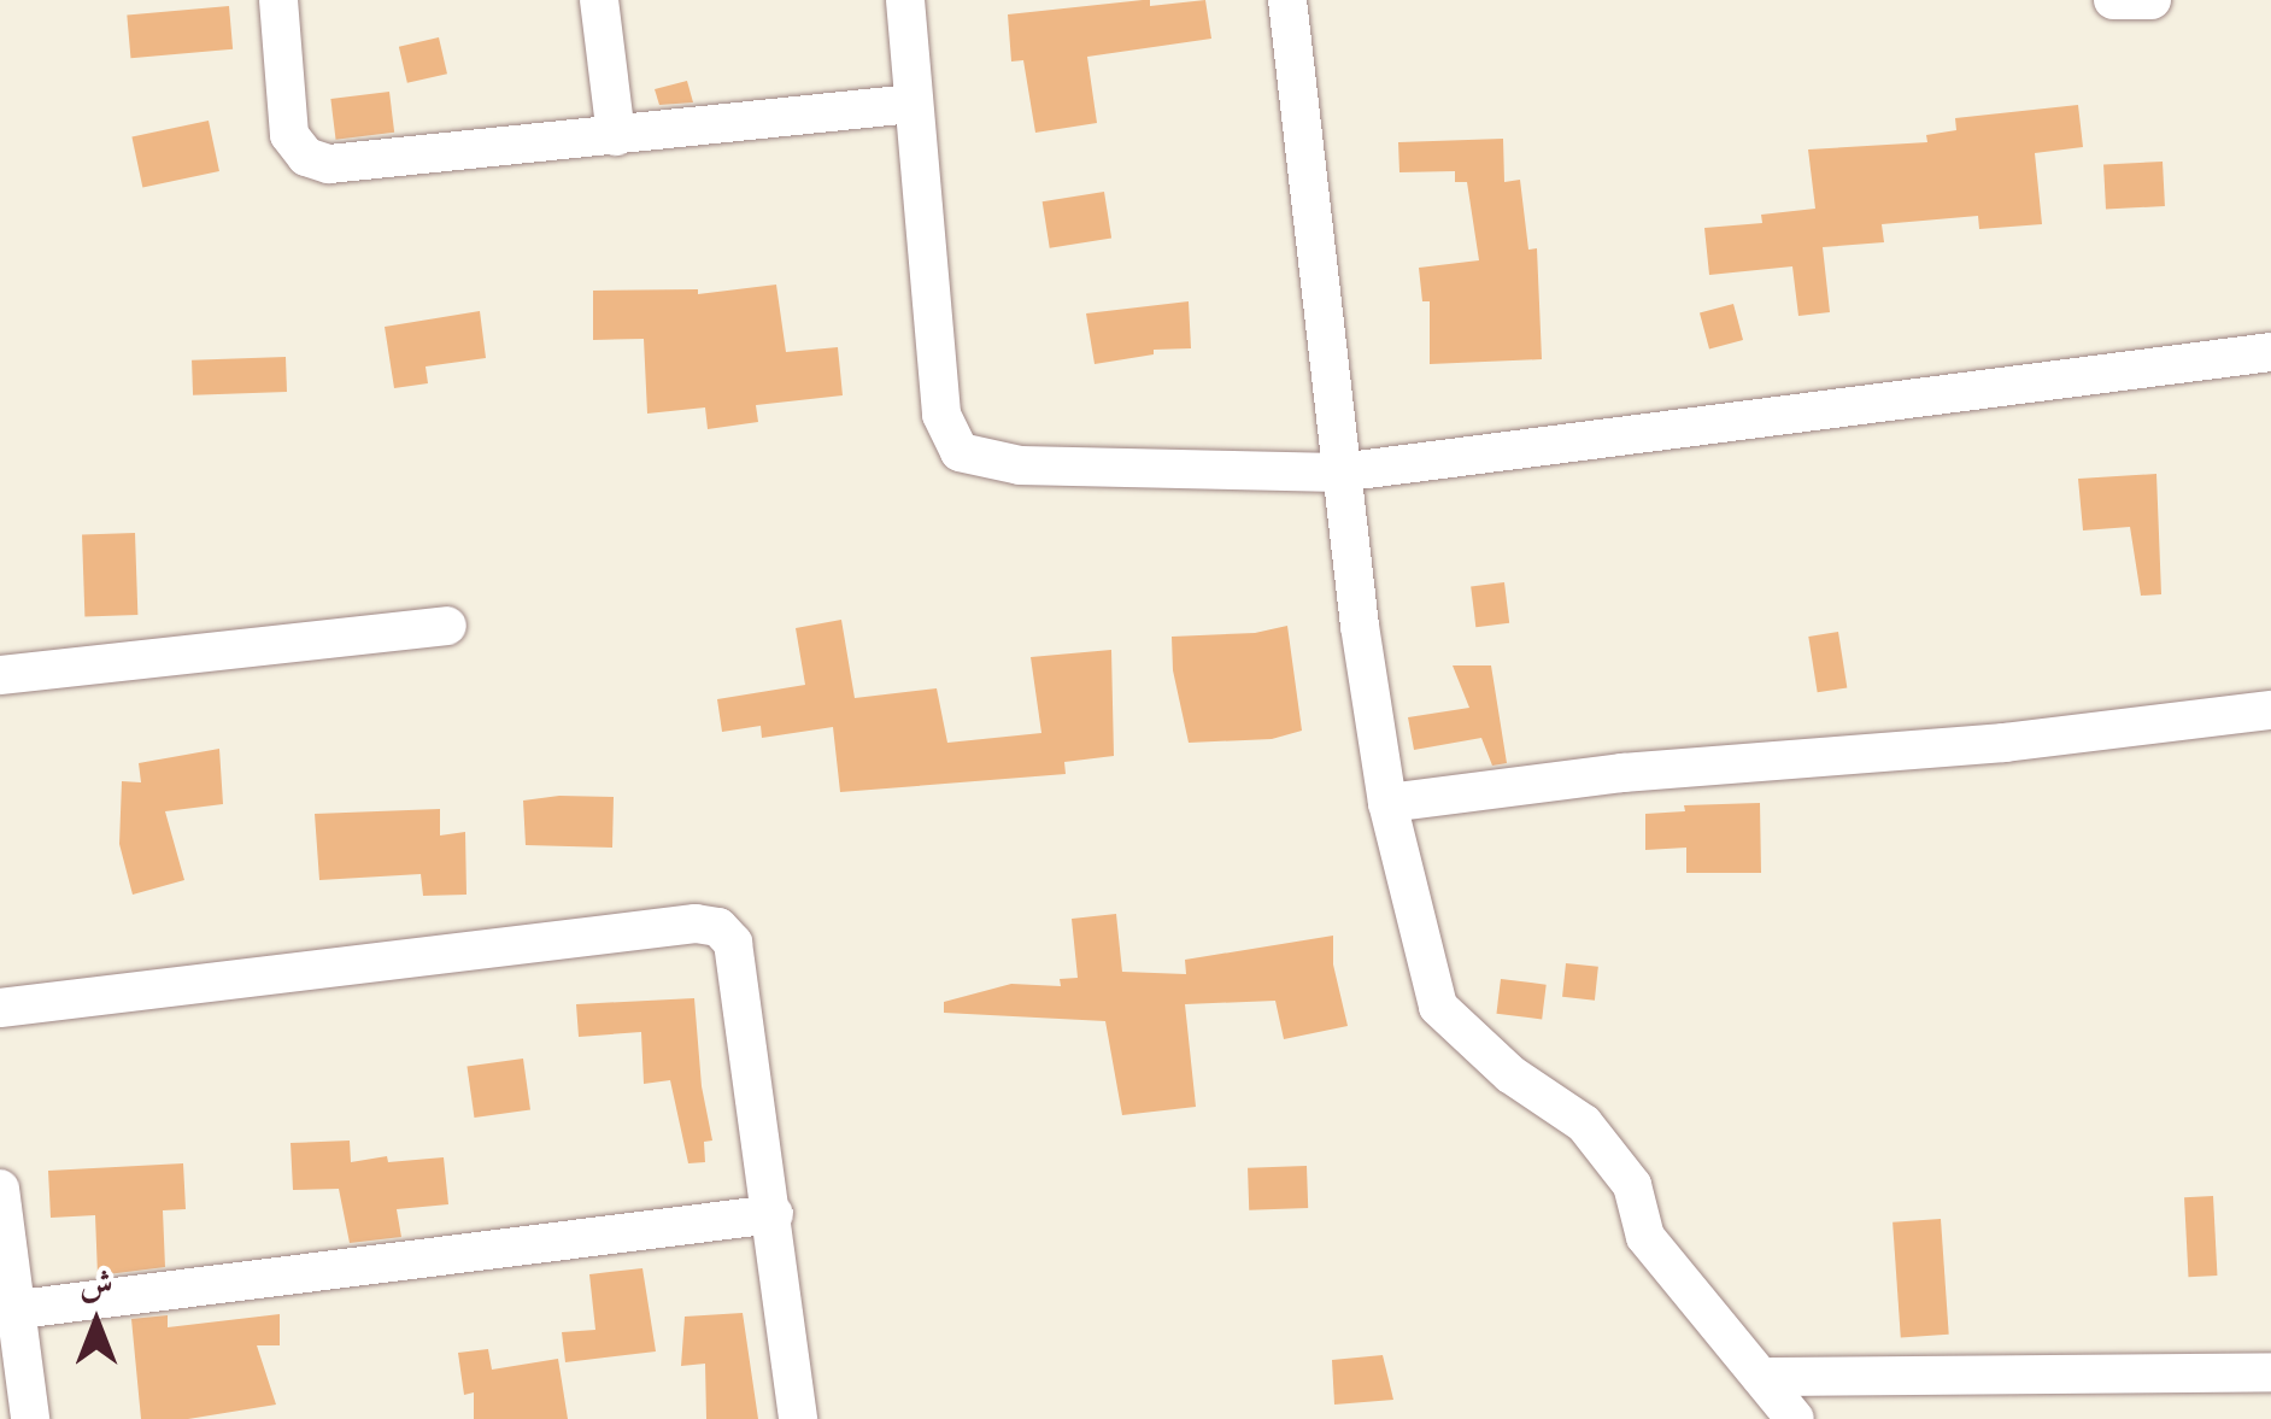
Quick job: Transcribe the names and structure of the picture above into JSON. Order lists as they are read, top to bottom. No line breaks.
{"north":"top"}
